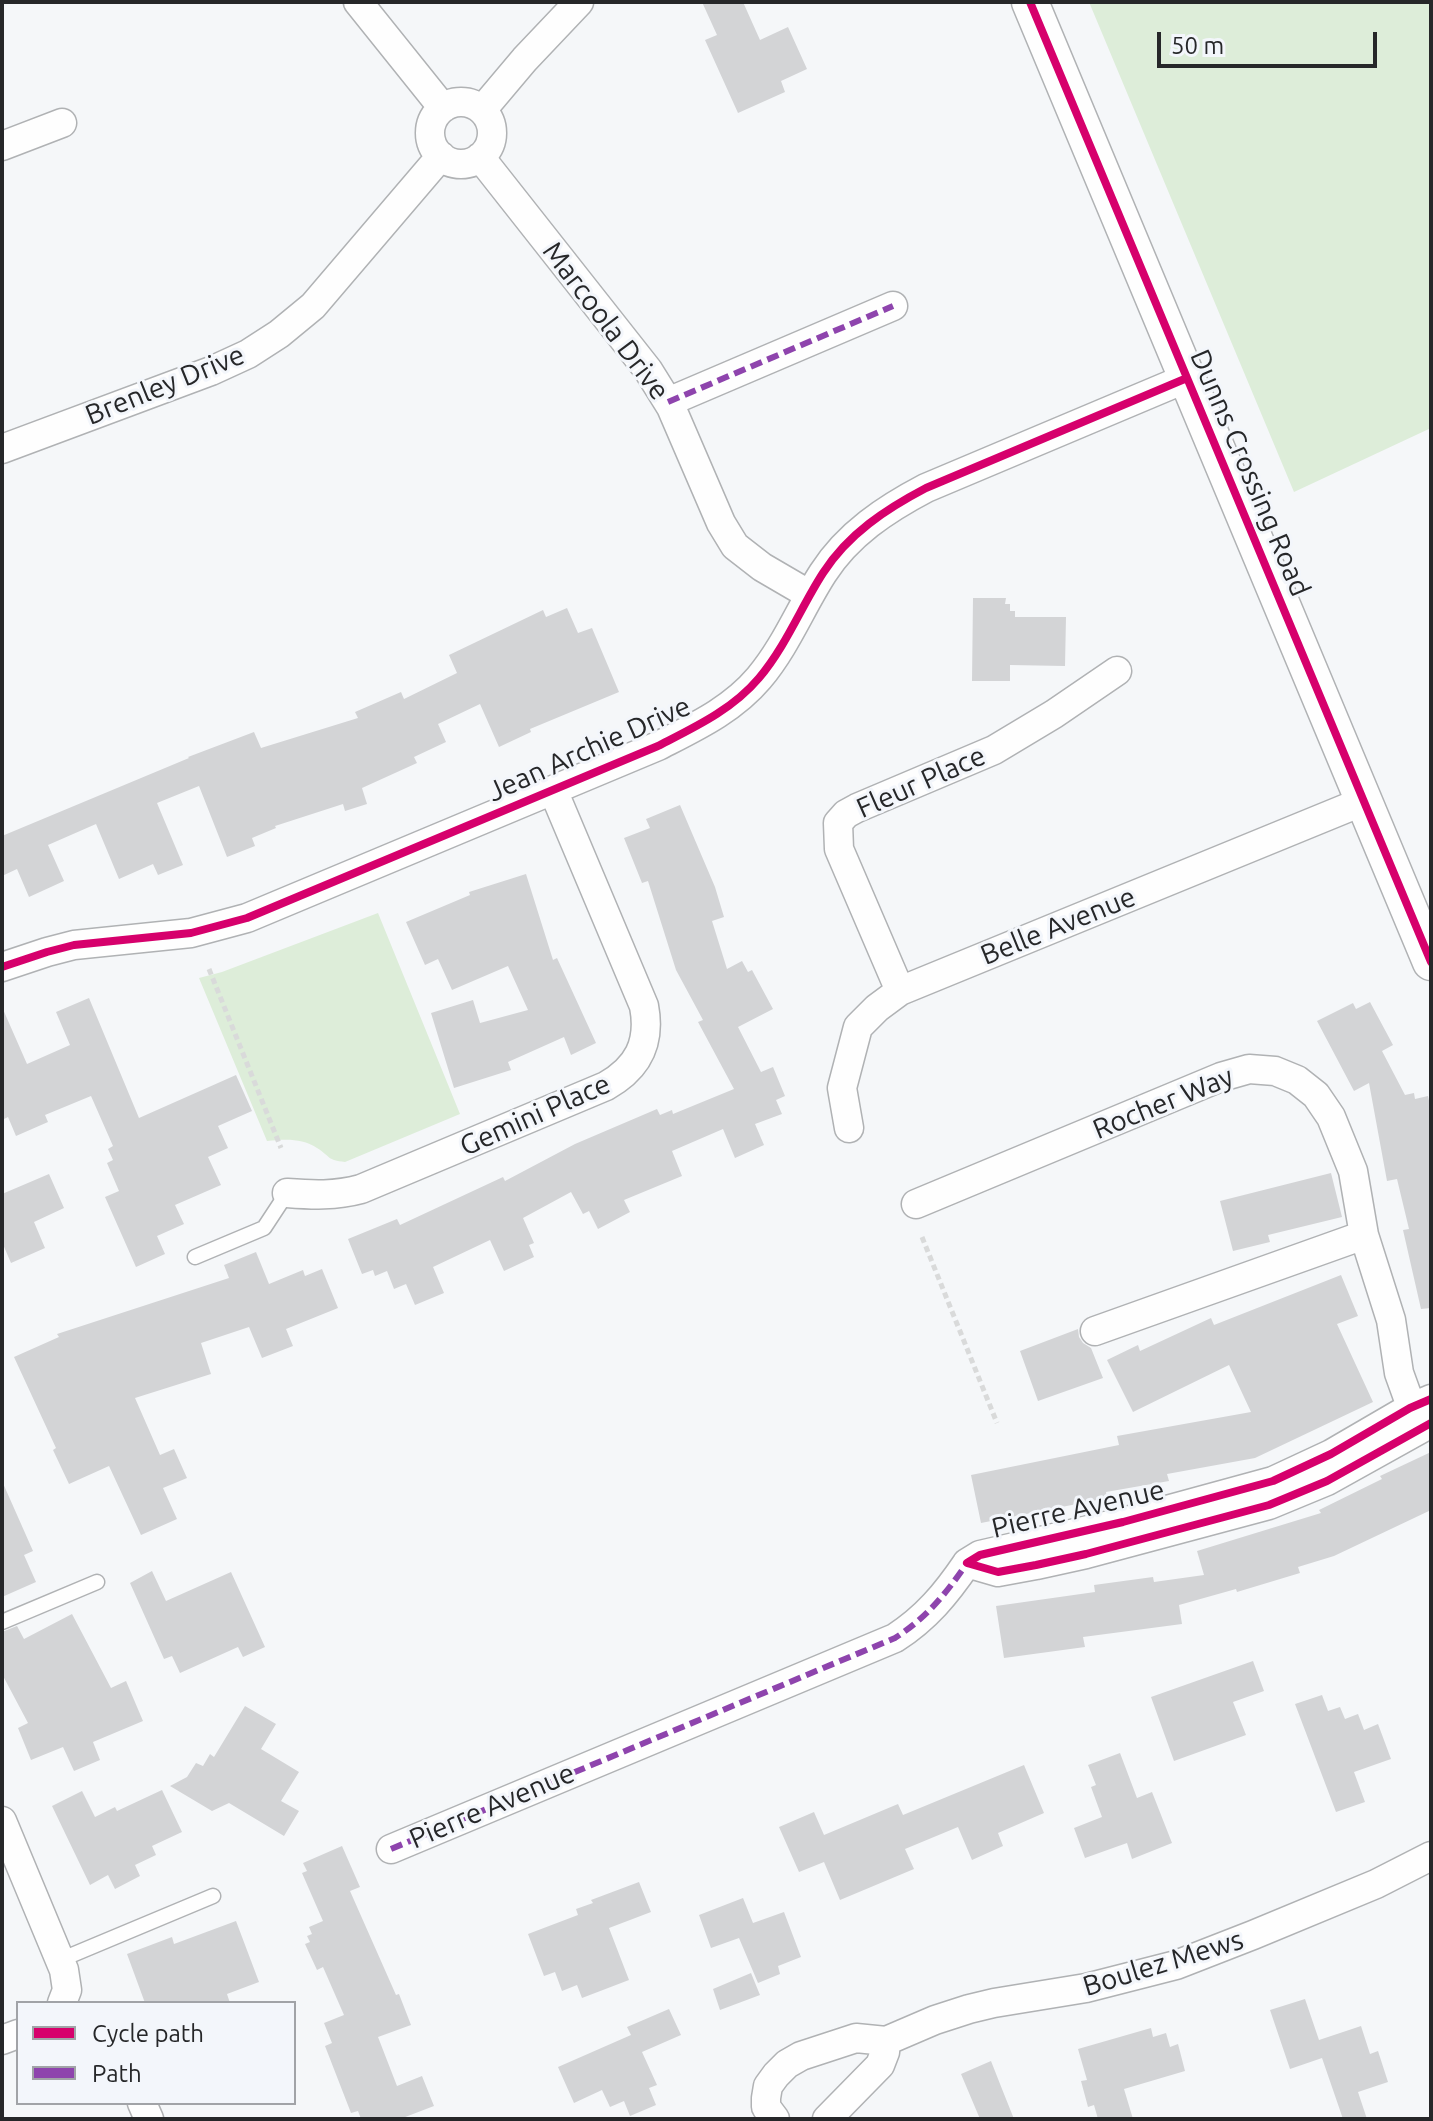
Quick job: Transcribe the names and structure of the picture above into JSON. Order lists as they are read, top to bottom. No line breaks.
{"streets":{"street":["Marcoola Drive","Brenley Drive","Dunns Crossing Road","Jean Archie Drive","Fleur Place","Belle Avenue","Rocher Way","Gemini Place","Pierre Avenue","Boulez Mews"]},"crossings":[["Marcoola Drive","Brenley Drive"],["Marcoola Drive","Jean Archie Drive"],["Dunns Crossing Road","Jean Archie Drive"],["Dunns Crossing Road","Belle Avenue"],["Jean Archie Drive","Gemini Place"],["Fleur Place","Belle Avenue"],["Rocher Way","Pierre Avenue"]],"legend":["Cycle path","Path"],"scale_bar":"50 m"}
